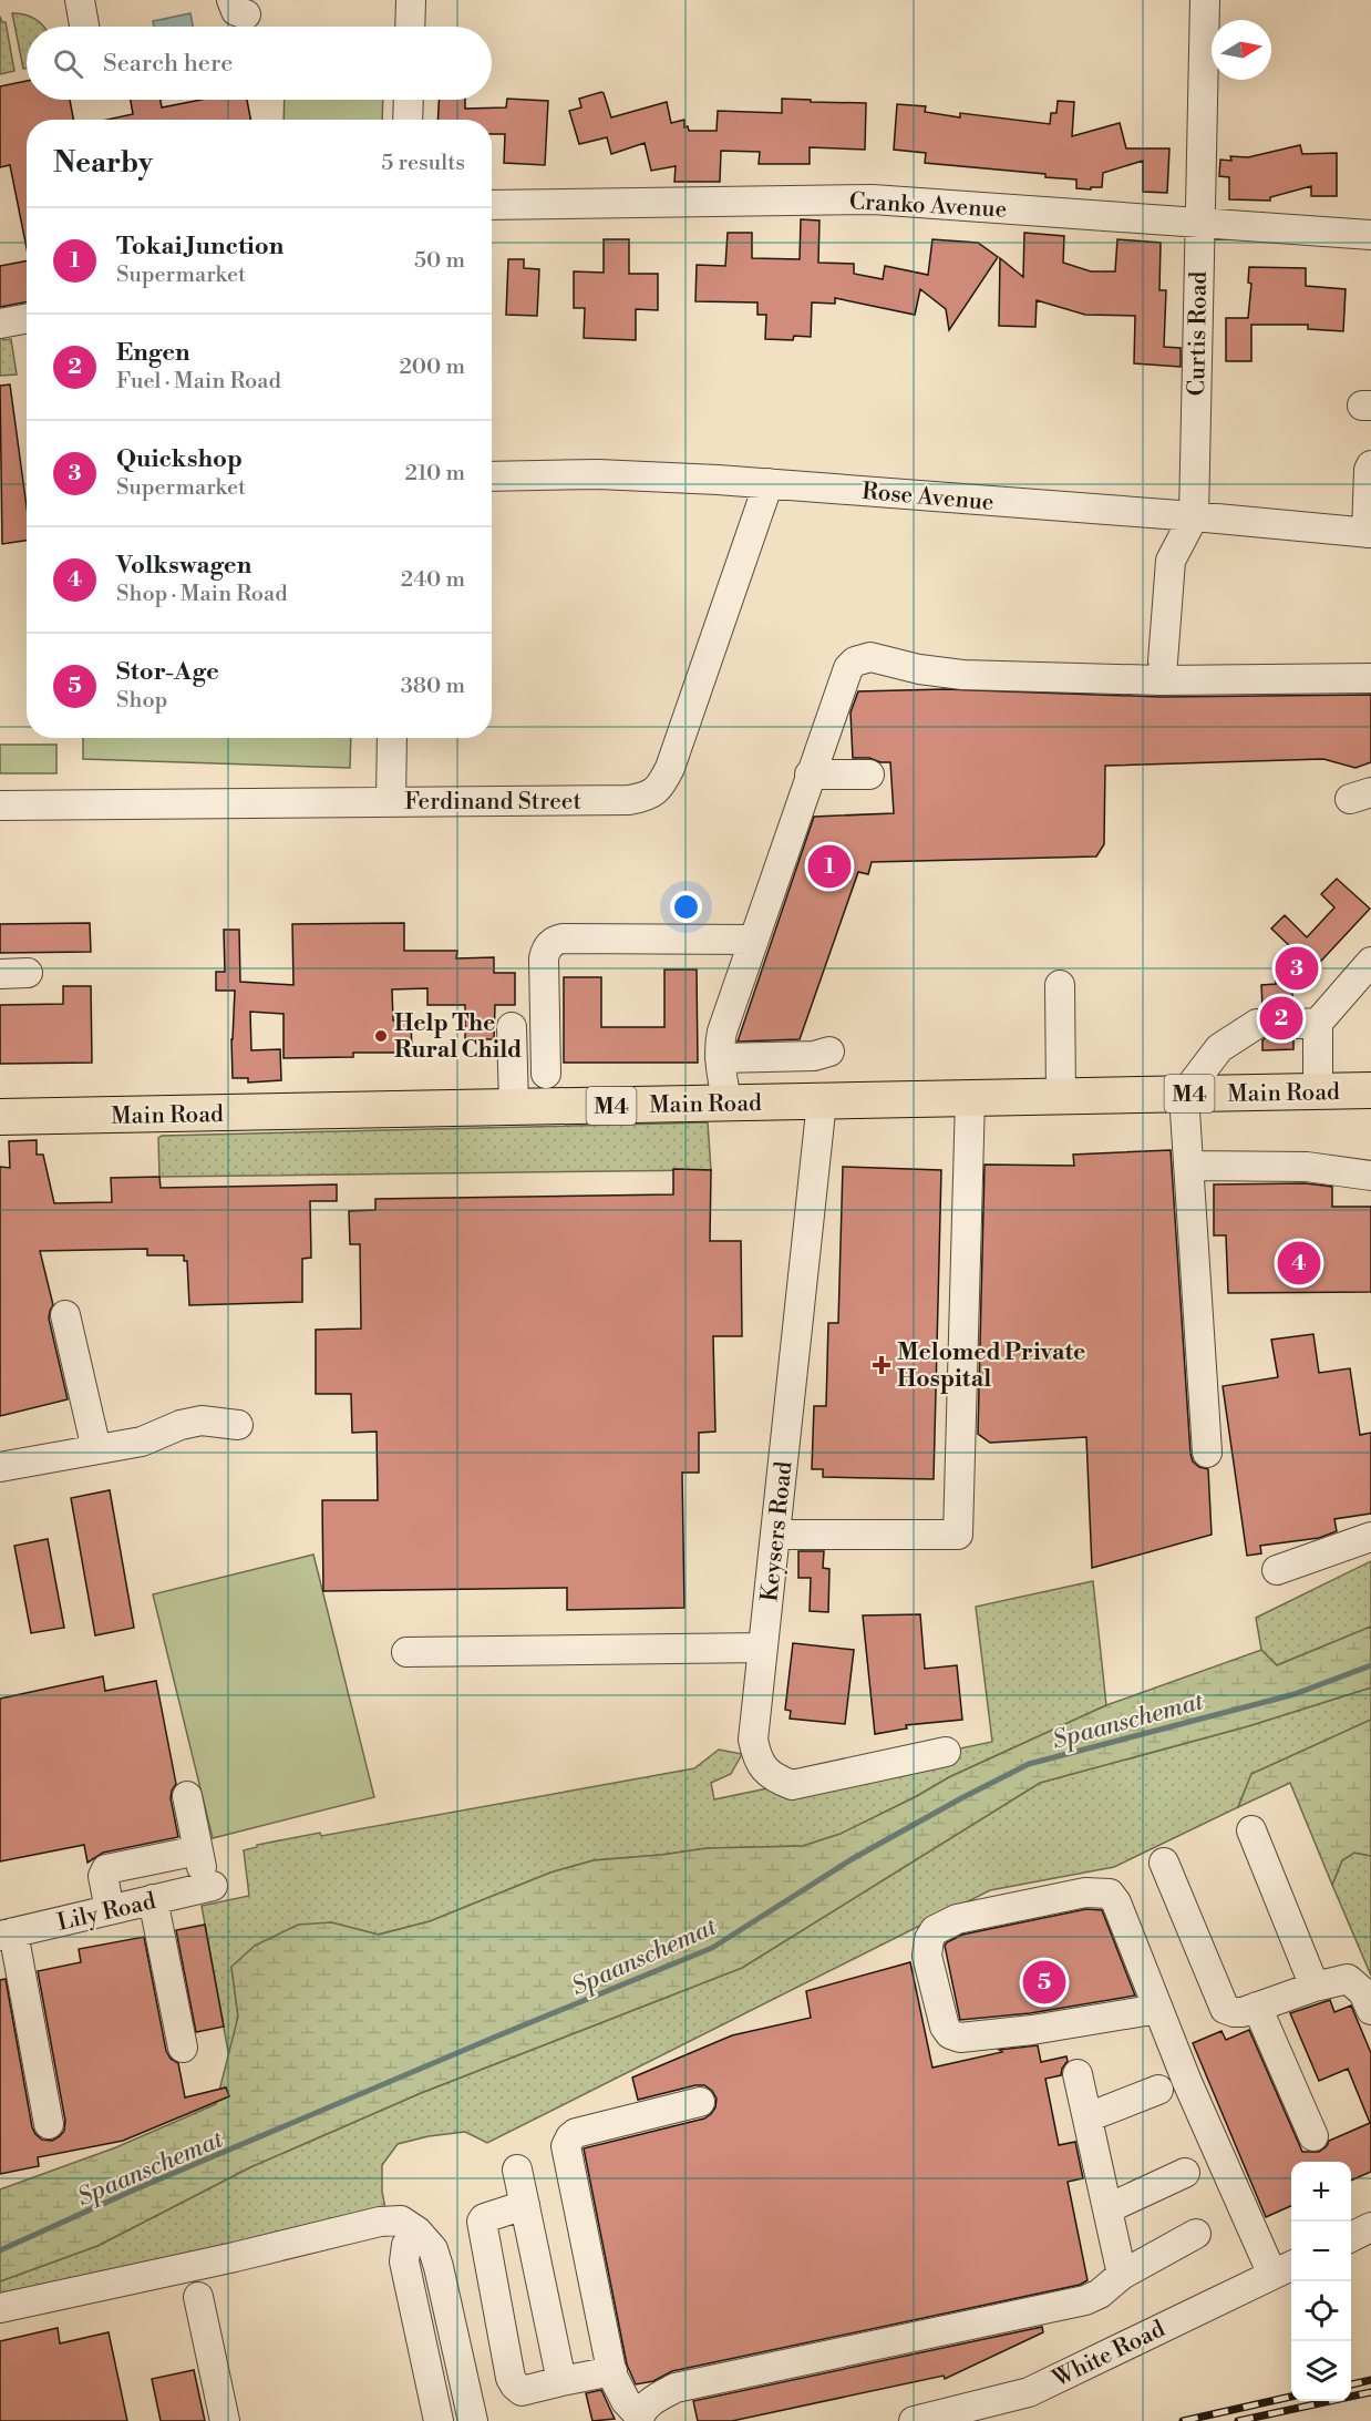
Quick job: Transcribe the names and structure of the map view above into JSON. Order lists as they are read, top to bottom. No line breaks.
{"streets":{"main road":["Main Road","M4"],"street":["Cranko Avenue","Curtis Road","Rose Avenue","Ferdinand Street","Keysers Road","Lily Road","White Road"]},"crossings":[["Cranko Avenue","Curtis Road"],["Curtis Road","Rose Avenue"],["Rose Avenue","Ferdinand Street"],["Main Road","Keysers Road"]],"water":["Spaanschemat"],"places":{"other":["Help The Rural Child"],"health":["Melomed Private Hospital"]},"north":"right","page":{"search":"Search here","heading":["Nearby","5 results"],"list":[{"mark":"1","name":"Tokai Junction","note":"Supermarket","value":"50 m"},{"mark":"2","name":"Engen","note":"Fuel · Main Road","value":"200 m"},{"mark":"3","name":"Quickshop","note":"Supermarket","value":"210 m"},{"mark":"4","name":"Volkswagen","note":"Shop · Main Road","value":"240 m"},{"mark":"5","name":"Stor-Age","note":"Shop","value":"380 m"}],"pins":["1","3","2","4","5"],"map_buttons":["+","−"]}}
